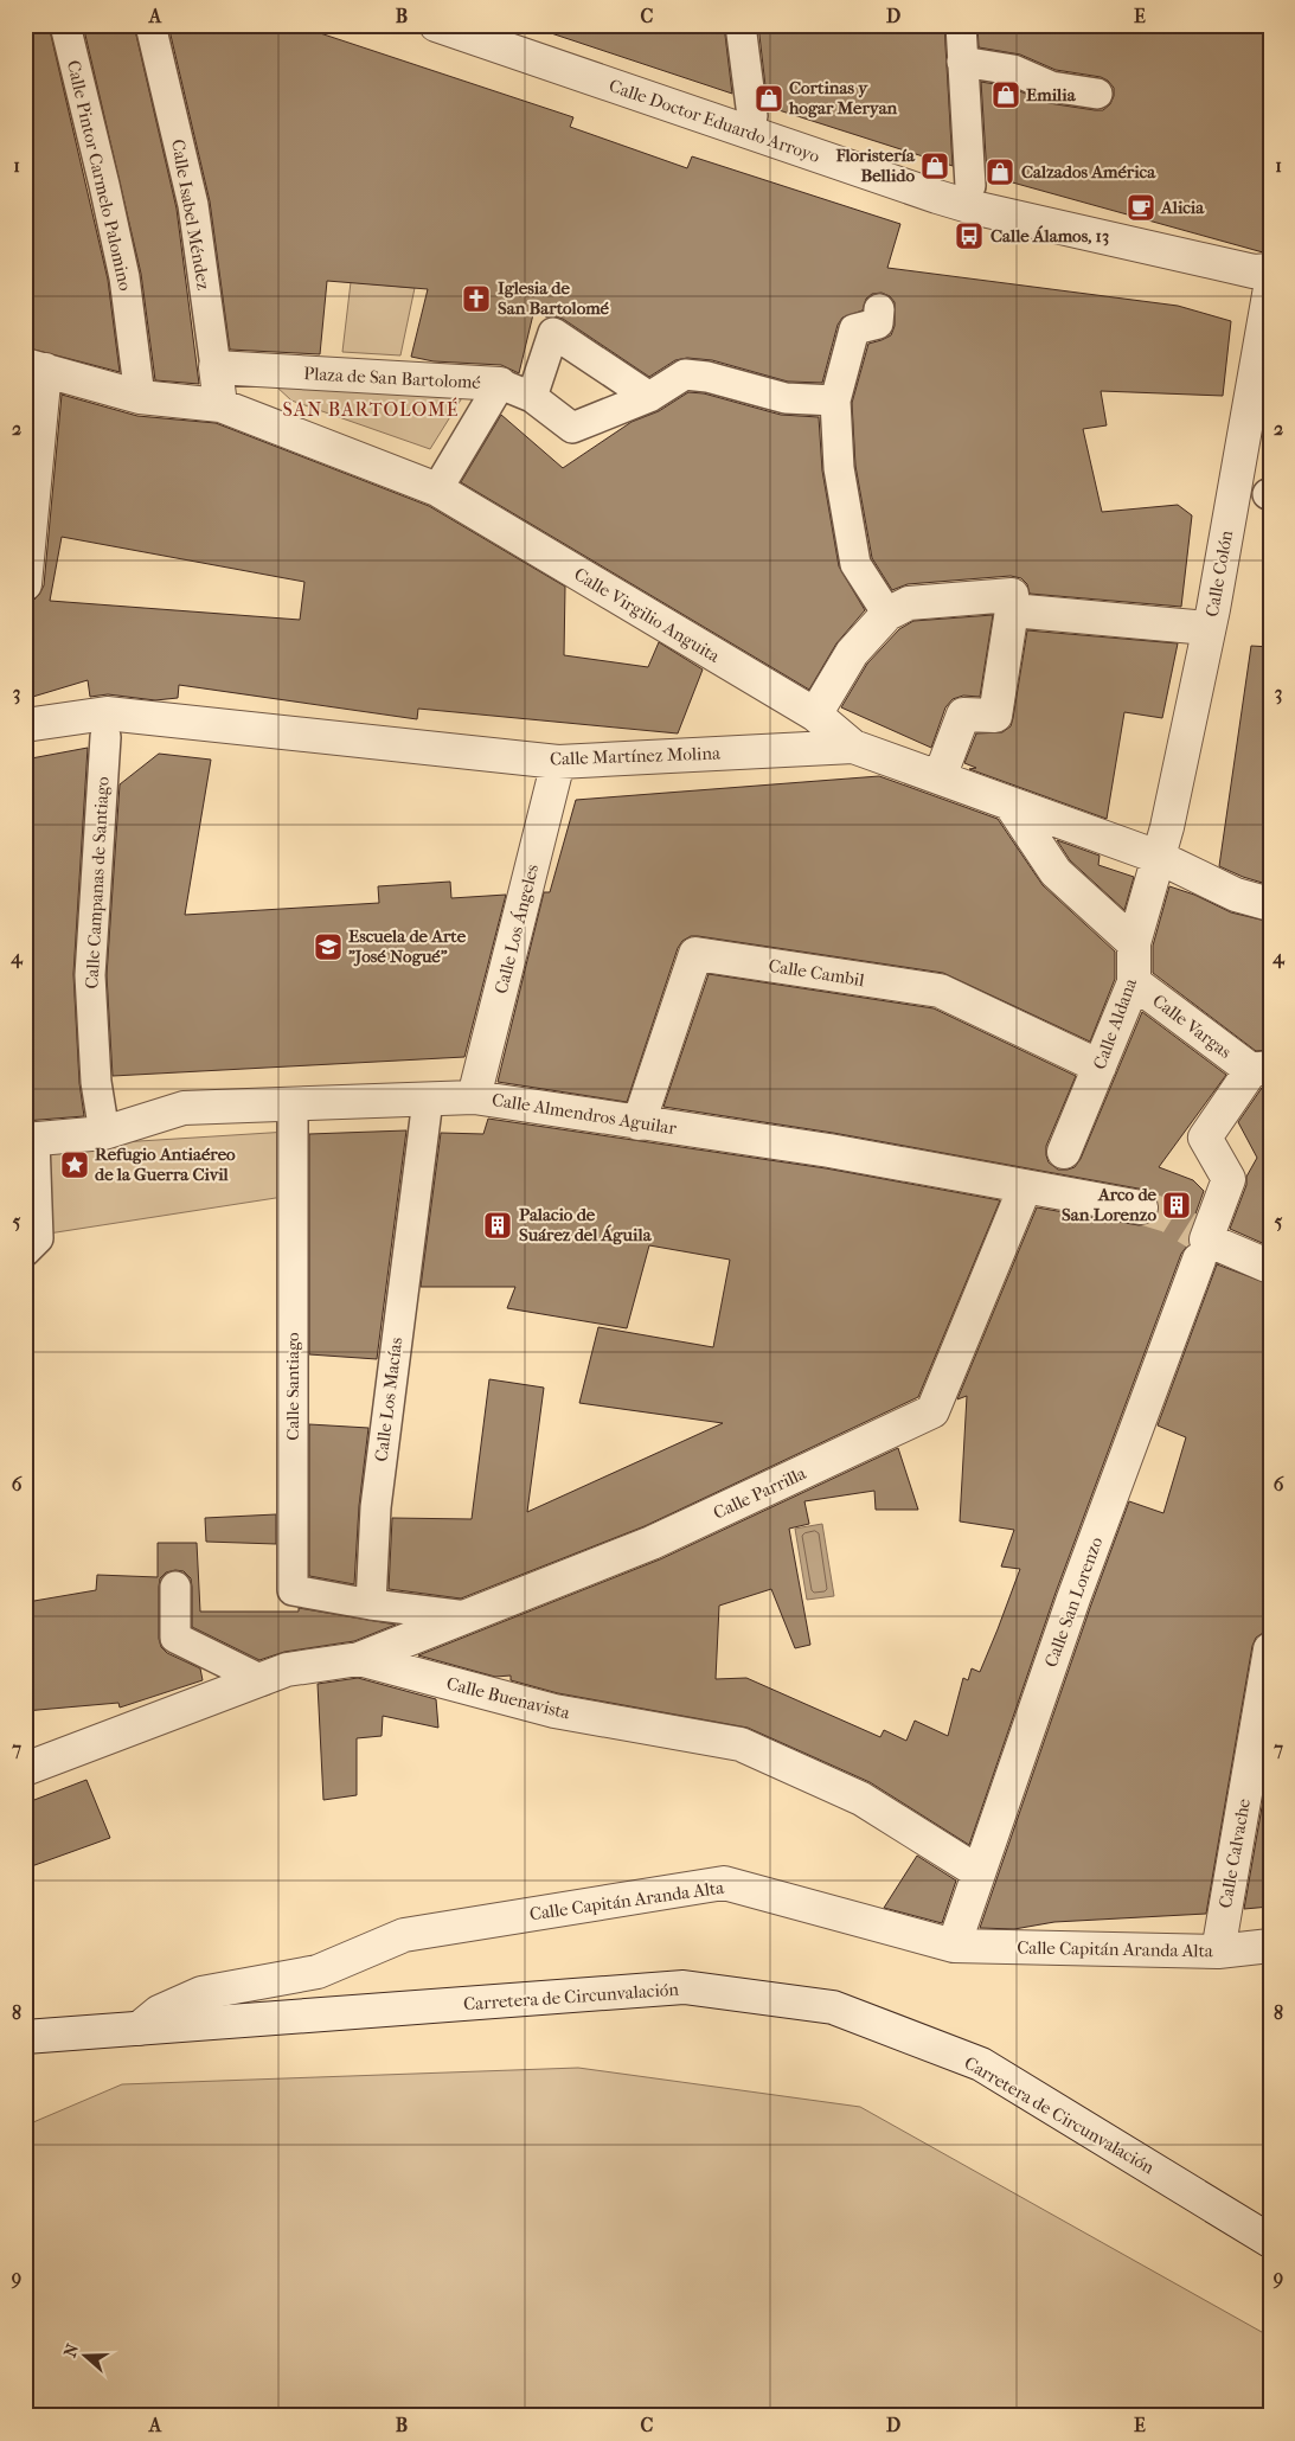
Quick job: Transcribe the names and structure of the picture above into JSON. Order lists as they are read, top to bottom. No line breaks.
{"streets":{"street":["Calle Doctor Eduardo Arroyo","Calle Pintor Carmelo Palomino","Calle Isabel Méndez","Plaza de San Bartolomé","Calle Colón","Calle Virgilio Anguita","Calle Martínez Molina","Calle Campanas de Santiago","Calle Los Ángeles","Calle Cambil","Calle Aldana","Calle Vargas","Calle Almendros Aguilar","Calle Santiago","Calle Los Macías","Calle Parrilla","Calle San Lorenzo","Calle Buenavista","Calle Calvache","Calle Capitán Aranda Alta","Carretera de Circunvalación"]},"crossings":[["Calle Isabel Méndez","Plaza de San Bartolomé"],["Plaza de San Bartolomé","Calle Virgilio Anguita"],["Calle Colón","Calle Martínez Molina"],["Calle Colón","Calle Aldana"],["Calle Virgilio Anguita","Calle Martínez Molina"],["Calle Martínez Molina","Calle Los Ángeles"],["Calle Martínez Molina","Calle Aldana"],["Calle Campanas de Santiago","Calle Almendros Aguilar"],["Calle Los Ángeles","Calle Almendros Aguilar"],["Calle Cambil","Calle Aldana"],["Calle Cambil","Calle Almendros Aguilar"],["Calle Aldana","Calle Vargas"],["Calle Vargas","Calle San Lorenzo"],["Calle Almendros Aguilar","Calle Santiago"],["Calle Almendros Aguilar","Calle Los Macías"],["Calle Almendros Aguilar","Calle Parrilla"],["Calle Santiago","Calle Los Macías"],["Calle Parrilla","Calle Buenavista"],["Calle San Lorenzo","Calle Buenavista"],["Calle San Lorenzo","Calle Capitán Aranda Alta"],["Calle Calvache","Calle Capitán Aranda Alta"],["Calle Capitán Aranda Alta","Carretera de Circunvalación"]],"districts":["SAN BARTOLOMÉ"],"places":{"shop":["Emilia","Cortinas y hogar Meryan","Floristería Bellido","Calzados América"],"cafe":["Alicia"],"bus stop":["Calle Álamos, 13"],"church":["Iglesia de San Bartolomé"],"school or university":["Escuela de Arte \"José Nogué\""],"place":["Refugio Antiaéreo de la Guerra Civil"],"building":["Arco de San Lorenzo","Palacio de Suárez del Águila"]},"north":"left","grid":{"columns":["A","B","C","D","E"],"rows":["1","2","3","4","5","6","7","8","9"]}}
